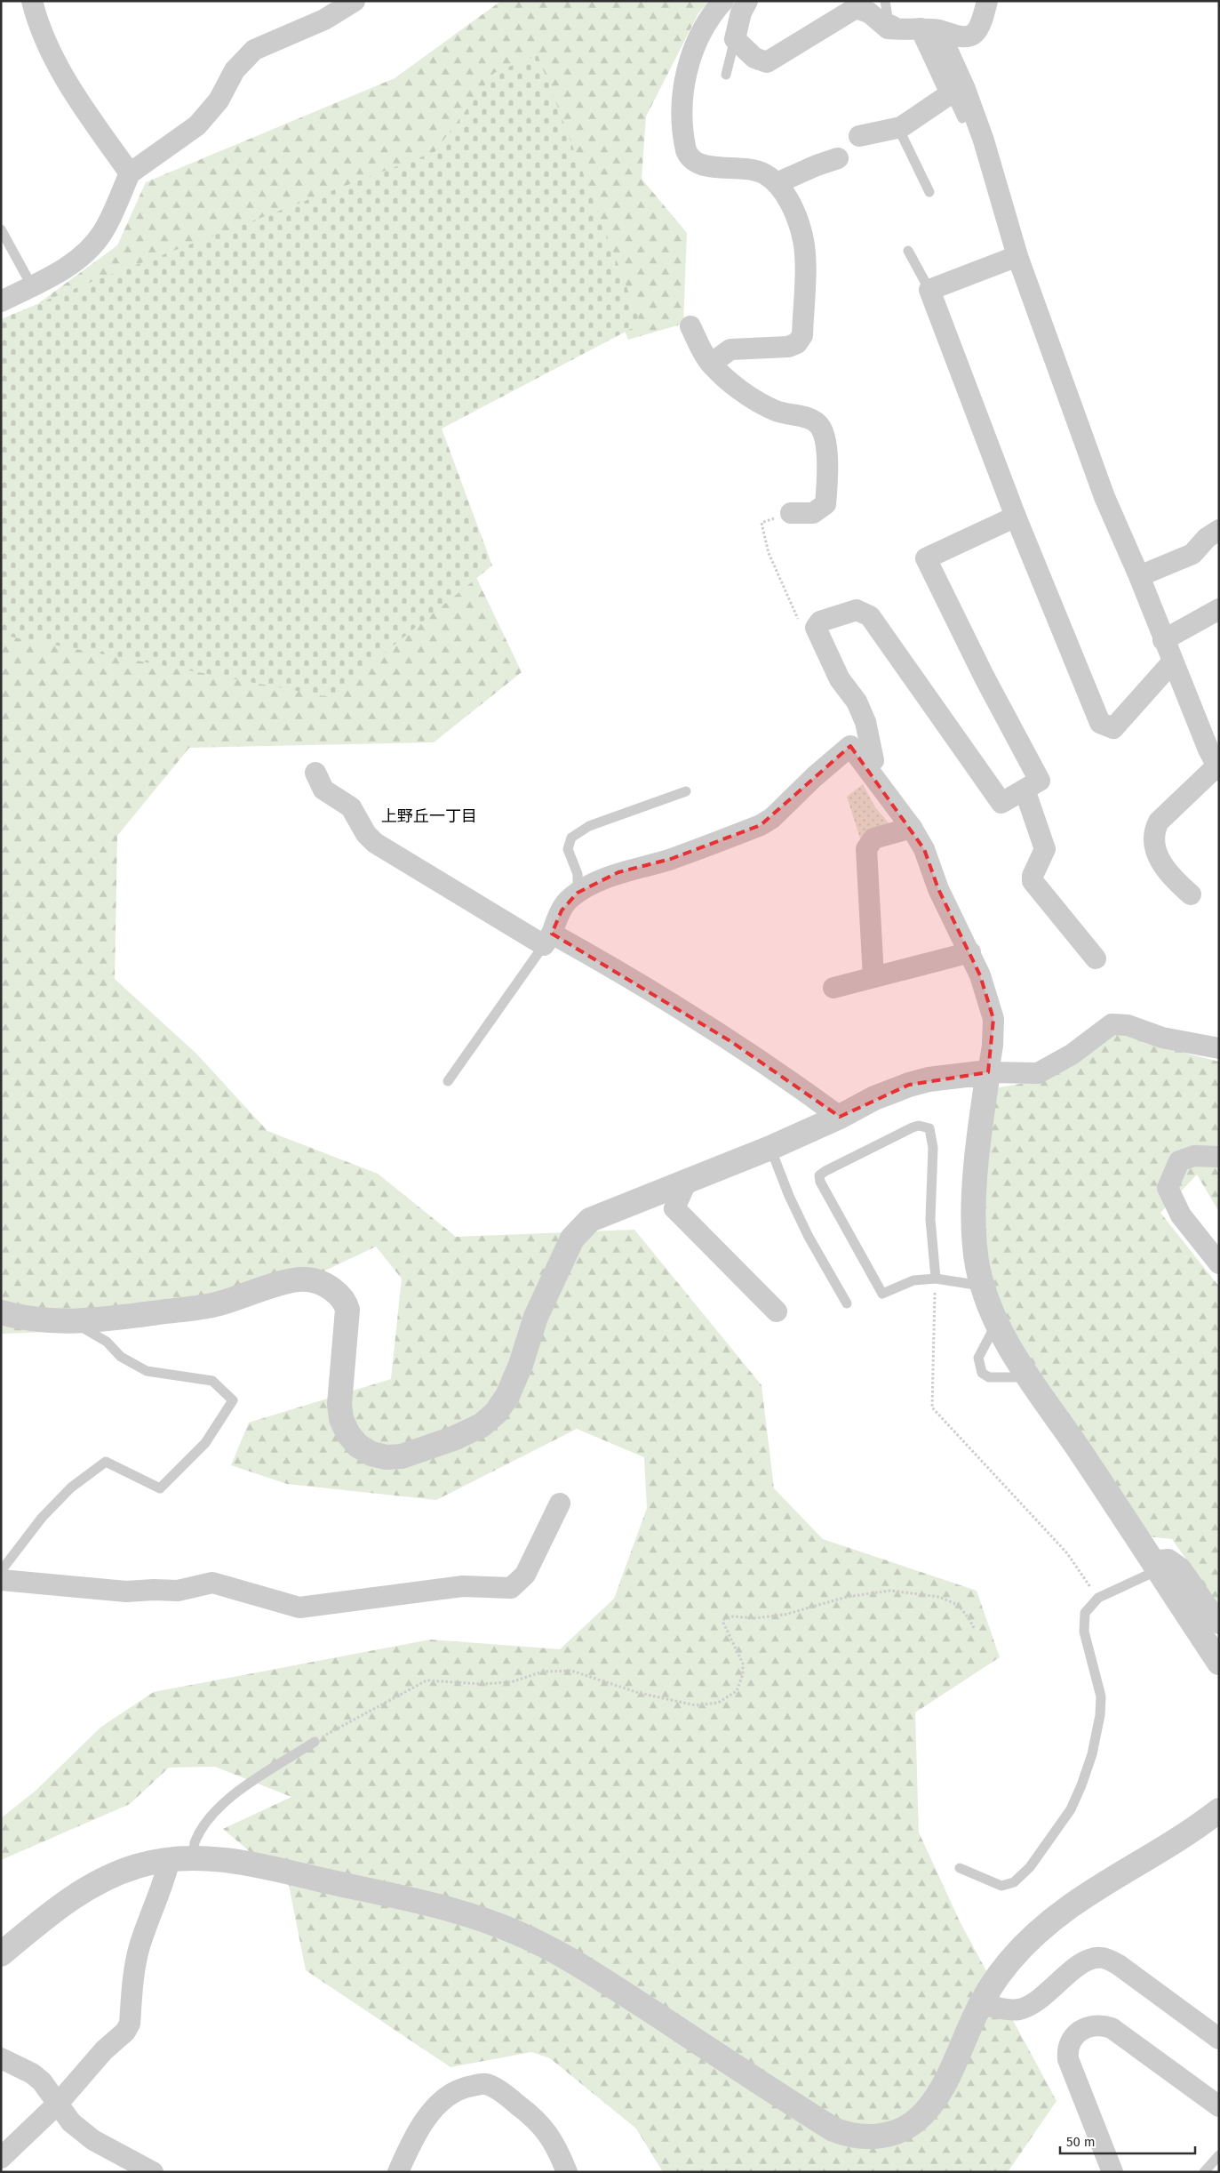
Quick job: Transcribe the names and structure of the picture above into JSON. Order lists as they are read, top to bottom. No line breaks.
{"districts":["上野丘一丁目"],"scale_bar":"50 m"}
